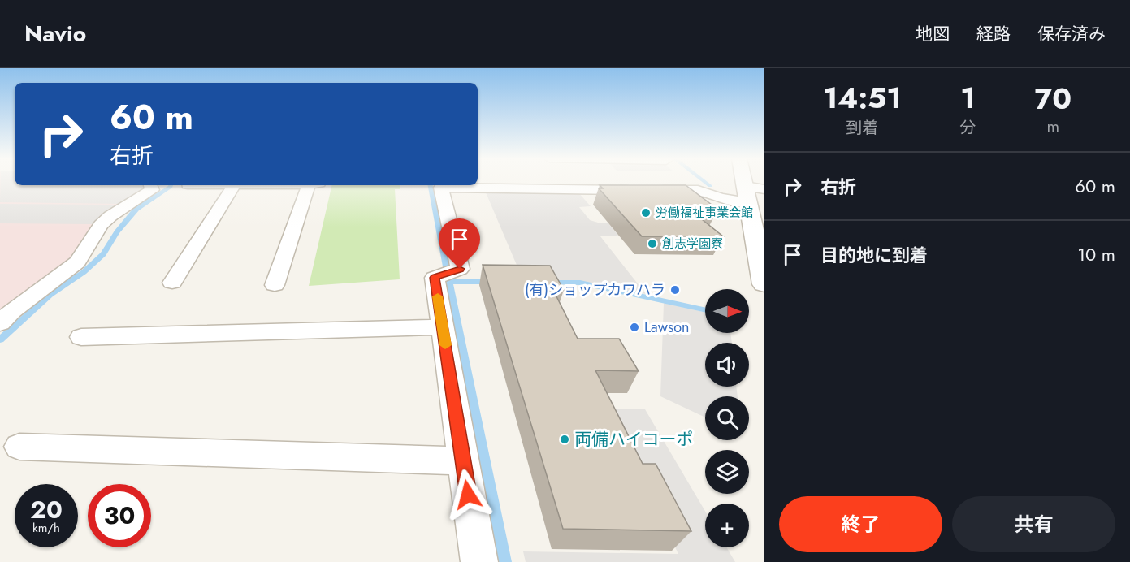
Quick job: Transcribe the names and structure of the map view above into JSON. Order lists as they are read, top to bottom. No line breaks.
{"places":["労働福祉事業会館","創志学園寮","(有)ショップカワハラ","Lawson","両備ハイコーポ"],"north":"right","page":{"header":"Navio","nav":["地図","経路","保存済み"],"eta":["14:51","到着","1","分","70","m"],"turn":["60 m","右折"],"list":[{"name":"右折","value":"60 m"},{"name":"目的地に到着","value":"10 m"}],"map_buttons":"+","speed":"20 km/h","limit":"30","buttons":["終了","共有"]}}
